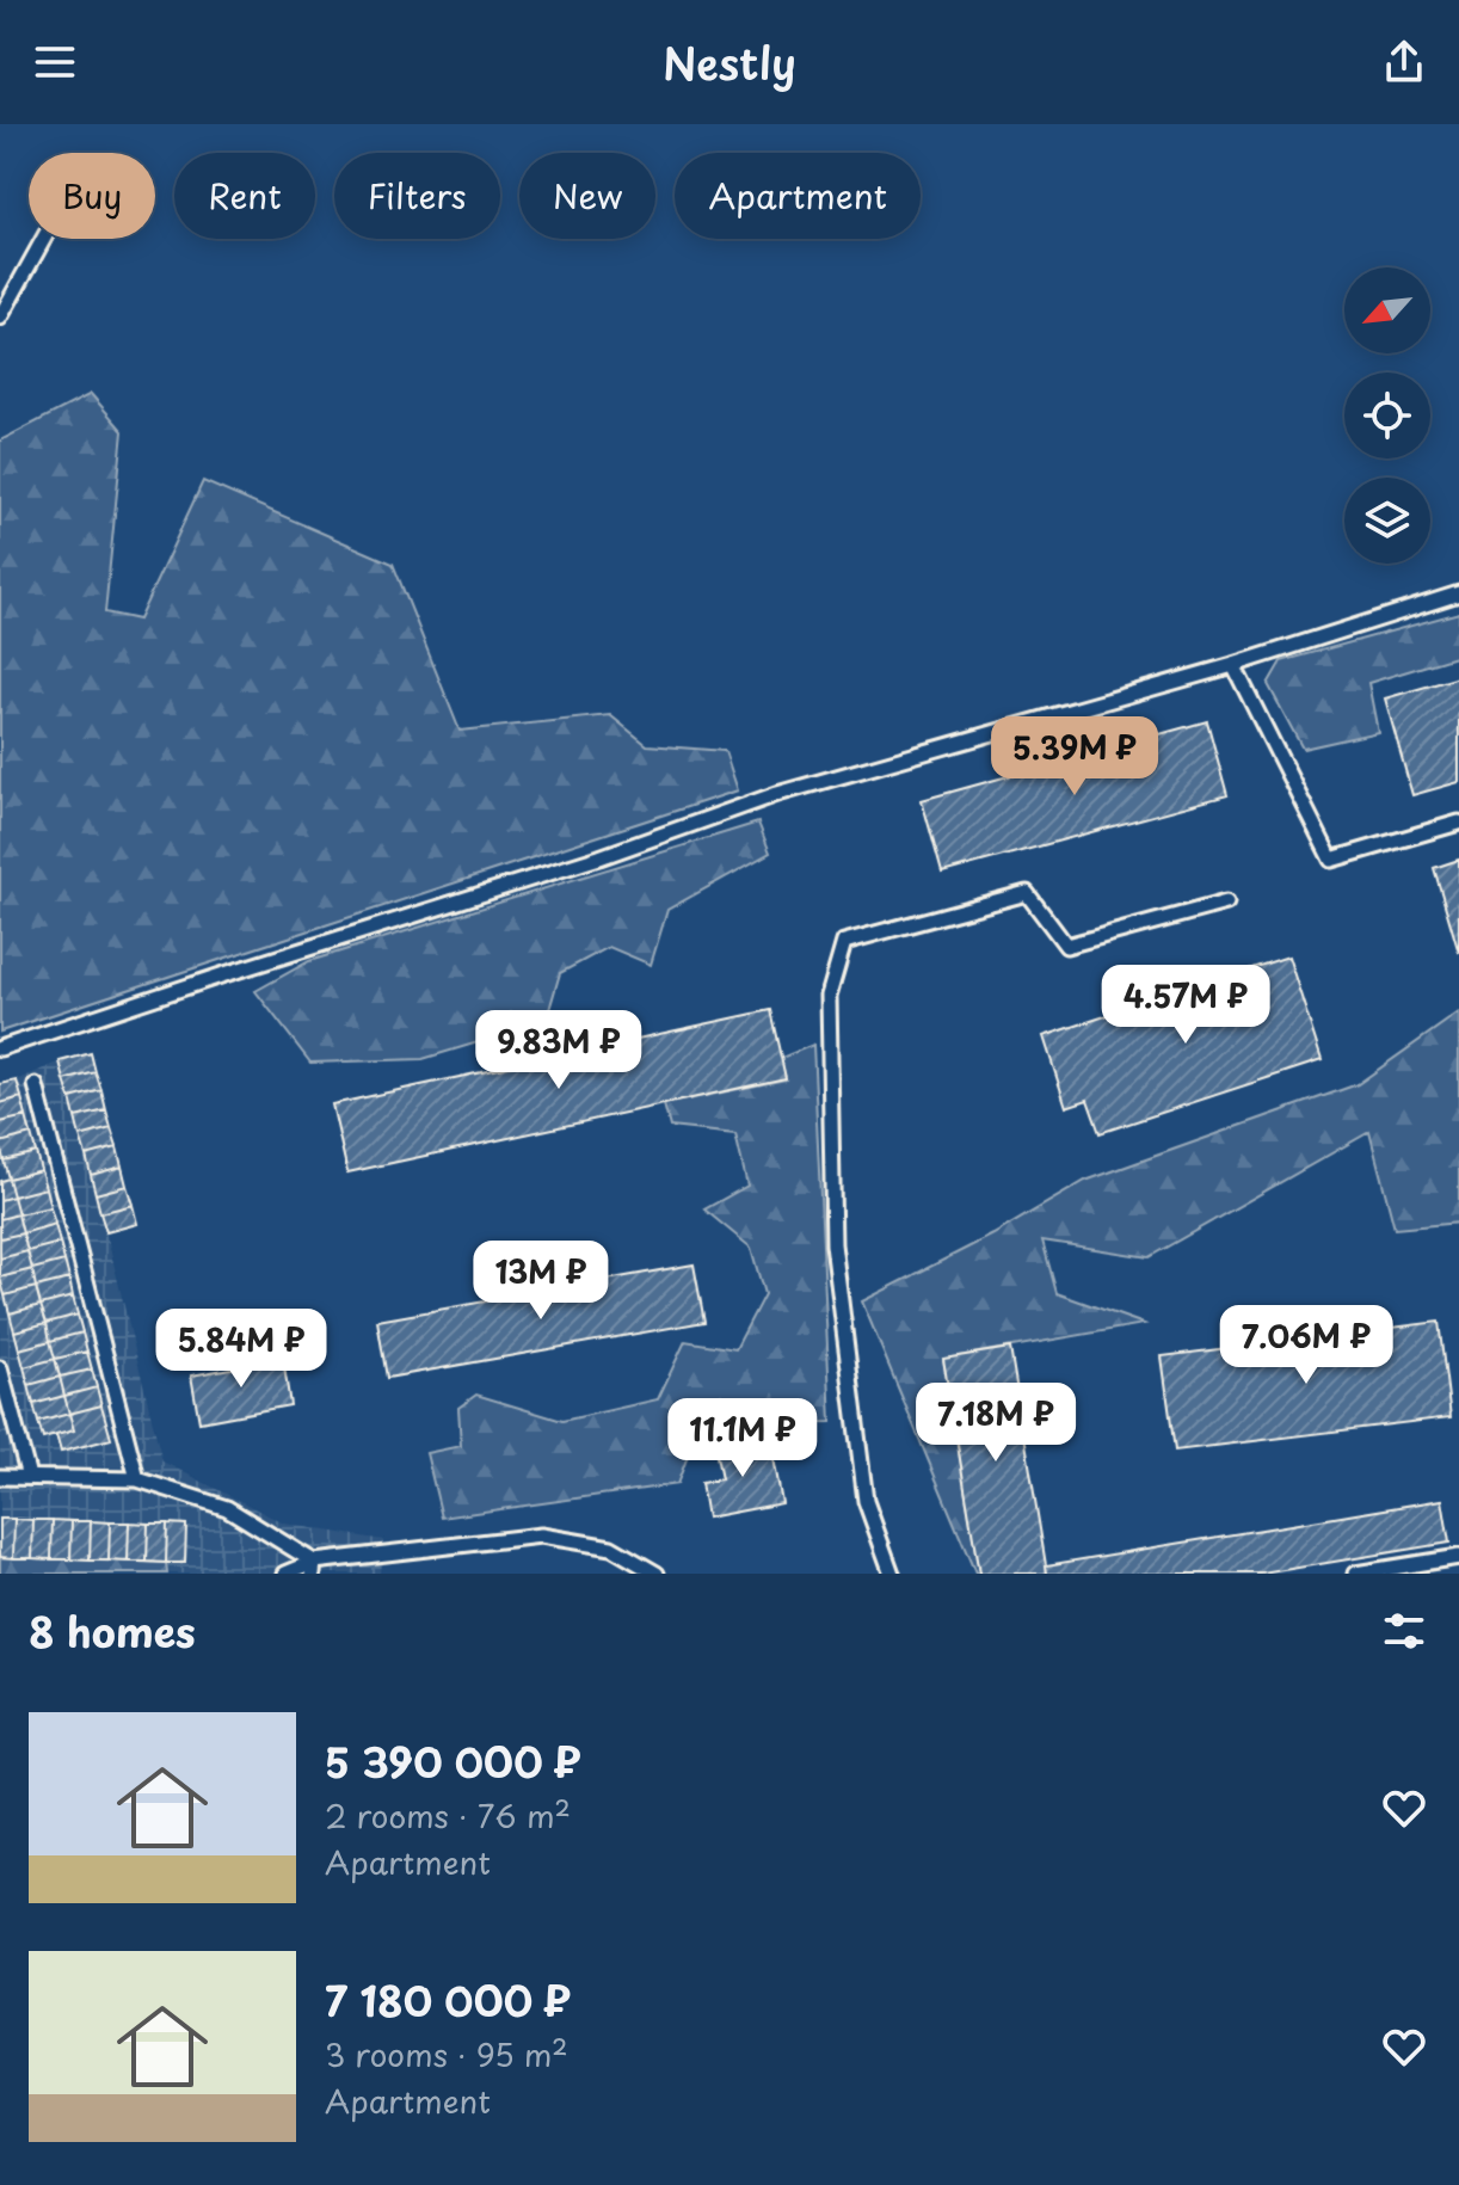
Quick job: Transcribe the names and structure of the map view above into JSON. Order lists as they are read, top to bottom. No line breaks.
{"north":"bottom left","page":{"header":"Nestly","chip":["Buy","Rent","Filters","New","Apartment"],"price":["5.39M ₽","4.57M ₽","9.83M ₽","13M ₽","7.06M ₽","5.84M ₽","7.18M ₽","11.1M ₽"],"heading":"8 homes","list":[{"name":"5 390 000 ₽","note":"2 rooms · 76 m² · Apartment"},{"name":"7 180 000 ₽","note":"3 rooms · 95 m² · Apartment"}]}}
